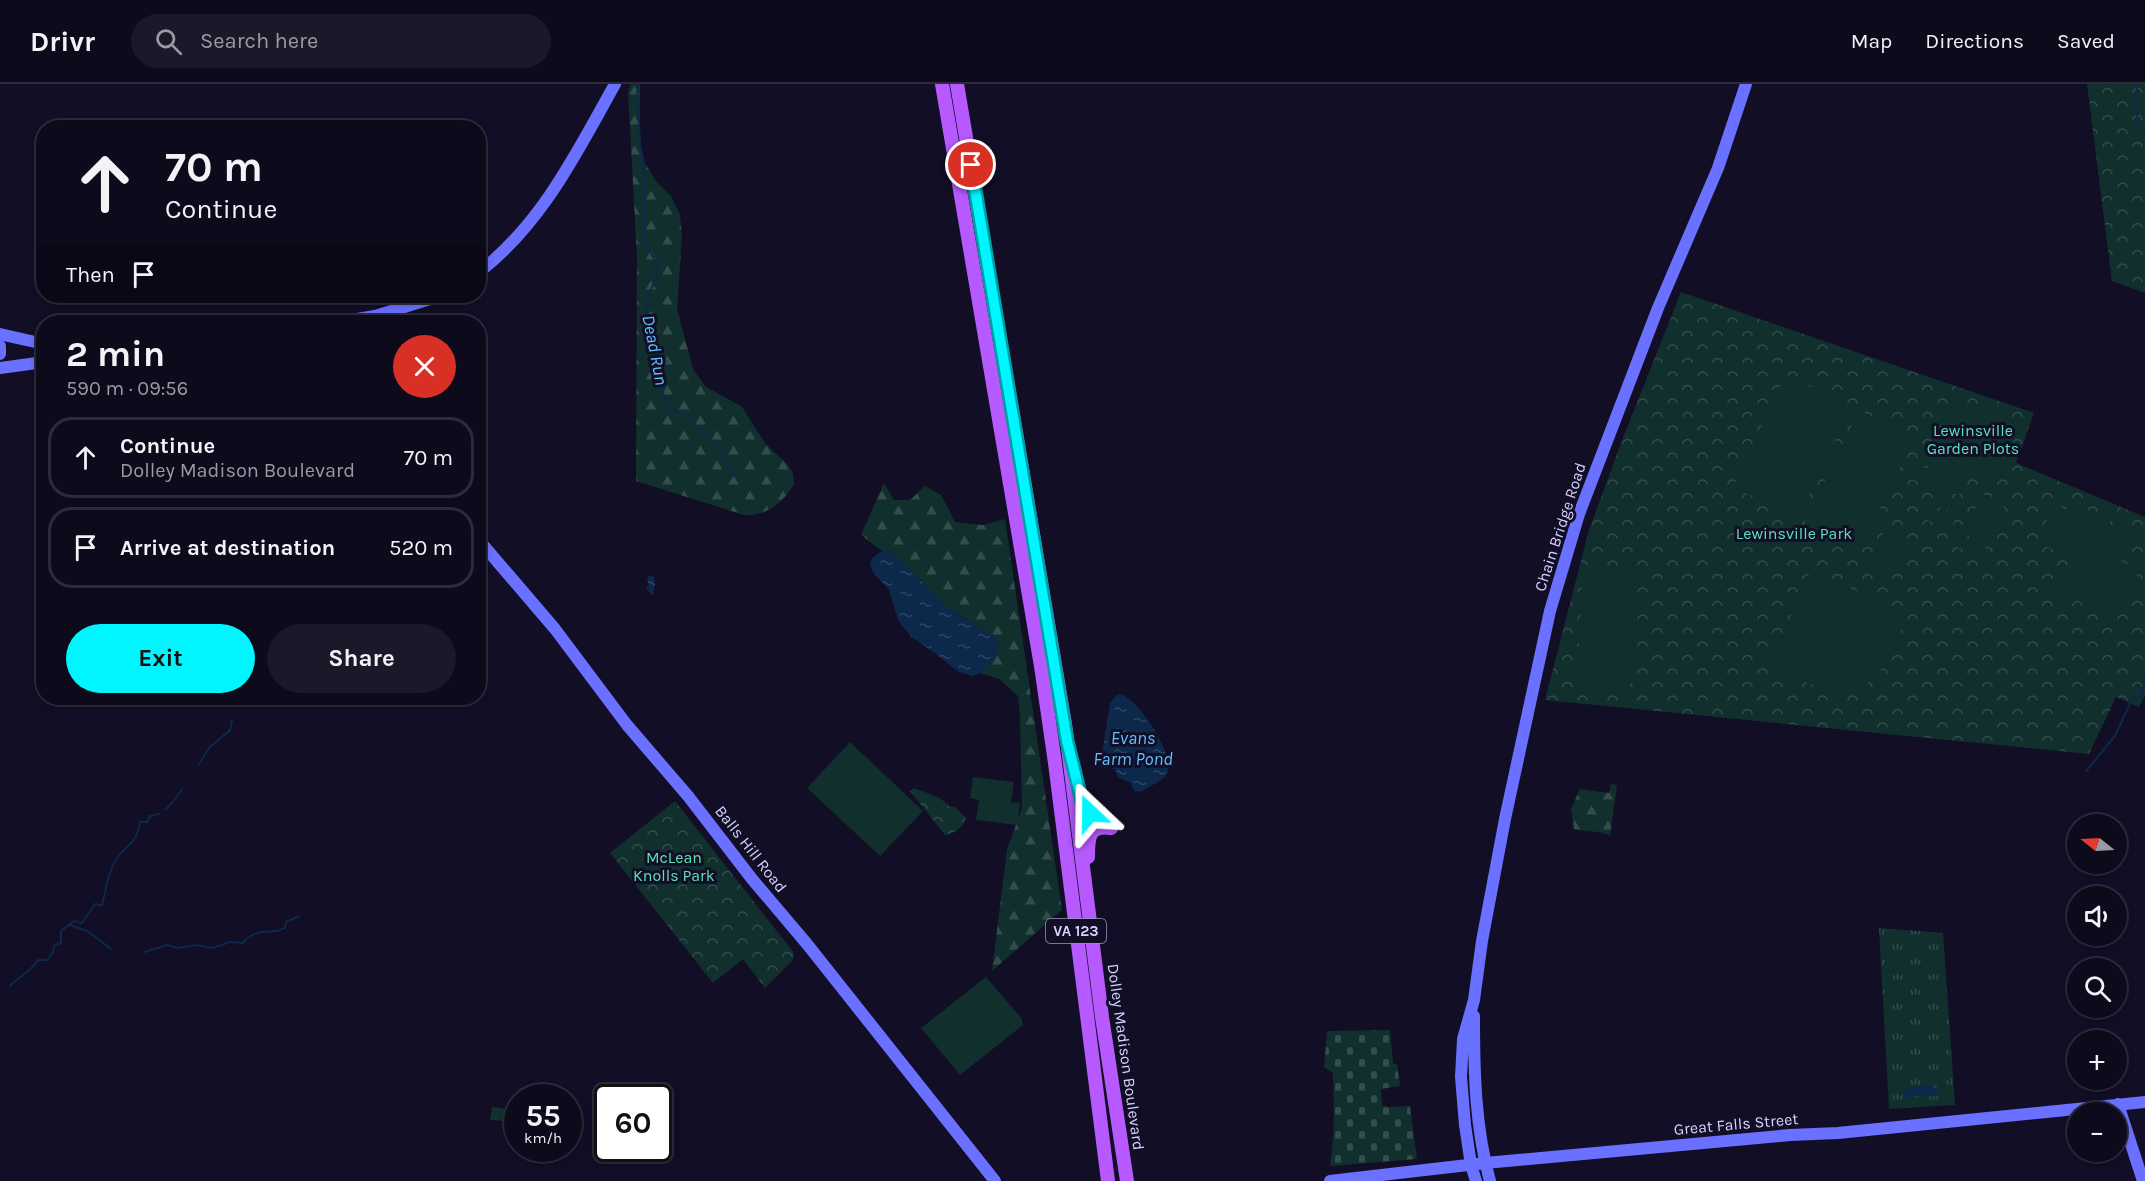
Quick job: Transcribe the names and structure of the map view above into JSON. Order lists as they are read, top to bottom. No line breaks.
{"streets":{"main road":["Chain Bridge Road","Balls Hill Road","VA 123","Dolley Madison Boulevard","Great Falls Street"]},"crossings":[["Chain Bridge Road","Great Falls Street"]],"water":["Dead Run","Evans Farm Pond"],"parks":["Lewinsville Garden Plots","Lewinsville Park","McLean Knolls Park"],"north":"left","page":{"header":"Drivr","search":"Search here","nav":["Map","Directions","Saved"],"turn":["70 m","Continue"],"then":"Then","heading":["2 min","590 m · 09:56"],"list":[{"name":"Continue","note":"Dolley Madison Boulevard","value":"70 m"},{"name":"Arrive at destination","value":"520 m"}],"buttons":["Exit","Share"],"map_buttons":["+","−"],"speed":"55 km/h","limit":"60"}}
